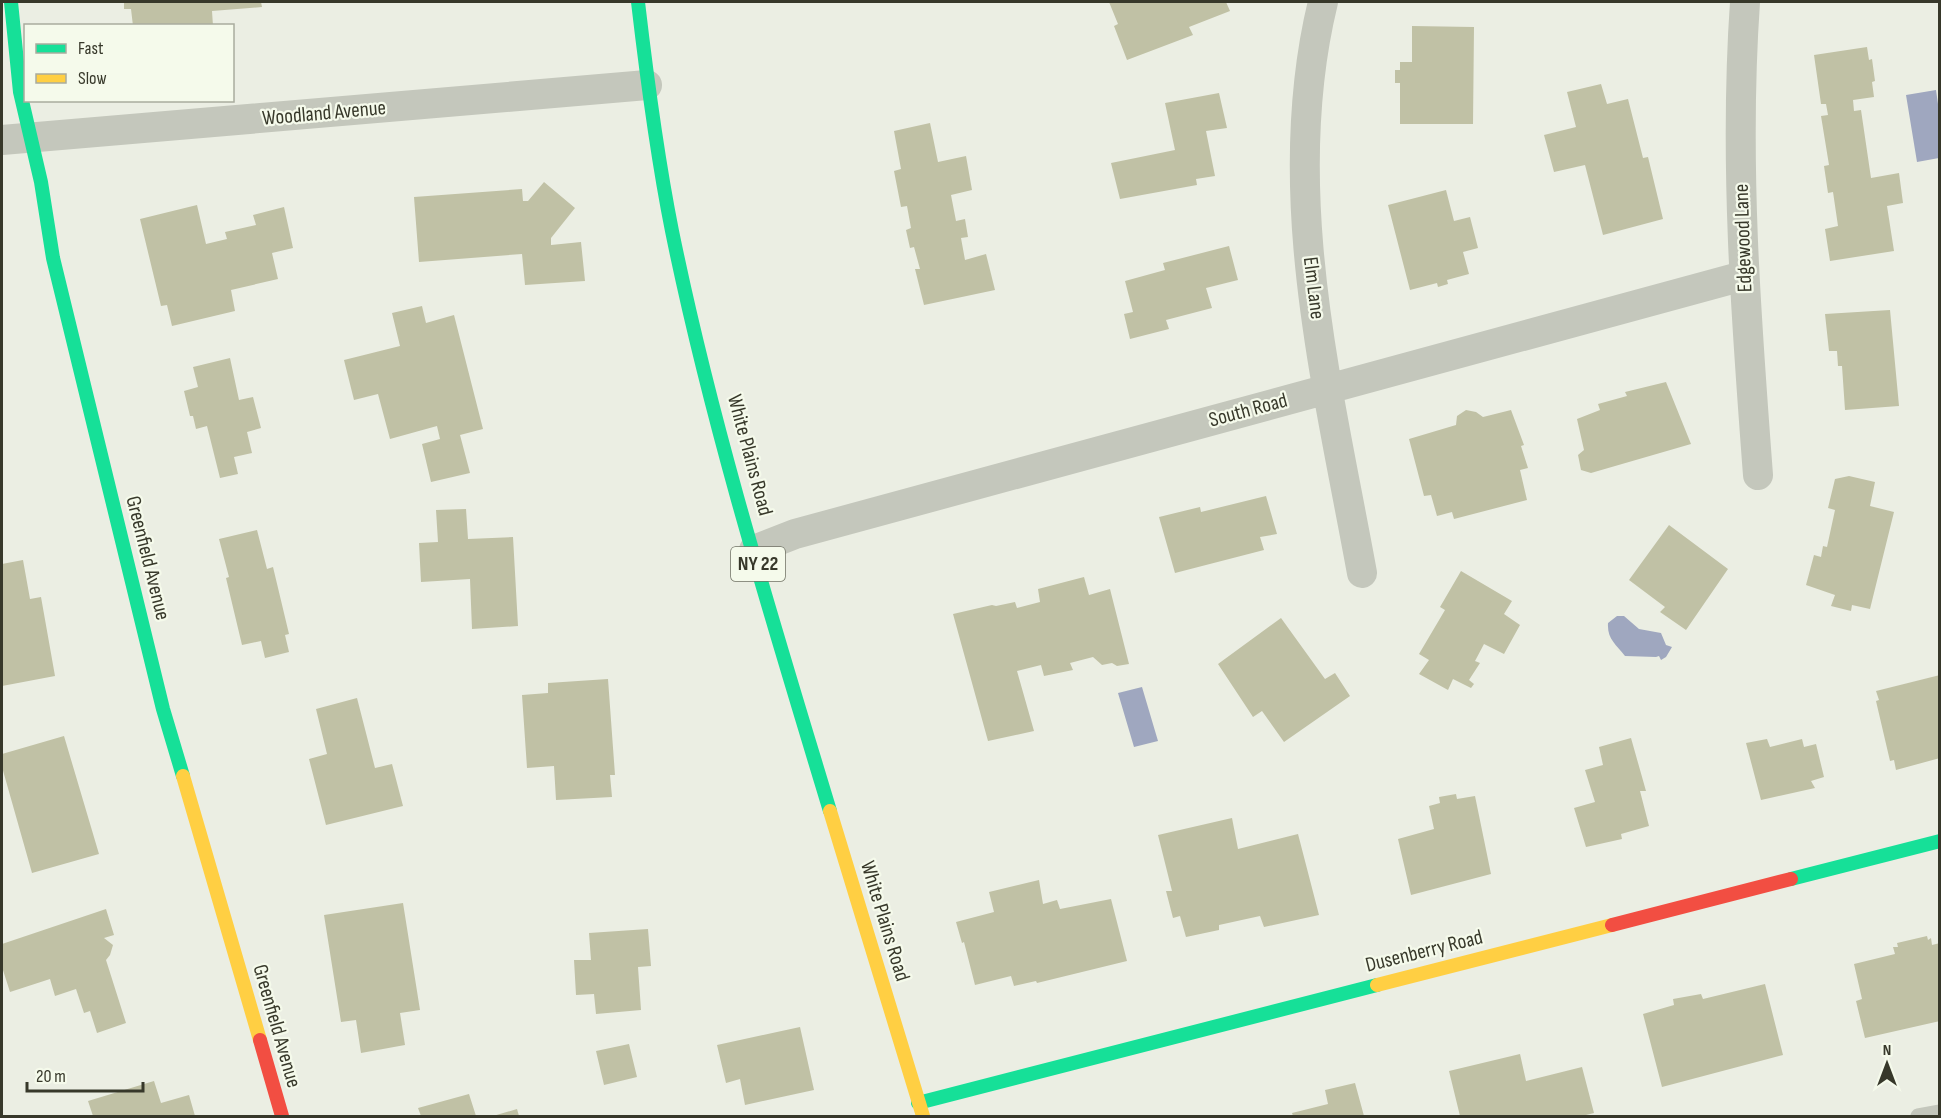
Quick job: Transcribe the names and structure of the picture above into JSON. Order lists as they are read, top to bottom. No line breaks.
{"streets":{"street":["Woodland Avenue","Edgewood Lane","Elm Lane","South Road","White Plains Road","Greenfield Avenue","NY 22","Dusenberry Road"]},"crossings":[["Woodland Avenue","White Plains Road"],["Woodland Avenue","Greenfield Avenue"],["Edgewood Lane","South Road"],["Elm Lane","South Road"],["South Road","White Plains Road"],["White Plains Road","Dusenberry Road"]],"legend":["Fast","Slow"],"scale_bar":"20 m","north":"top"}
